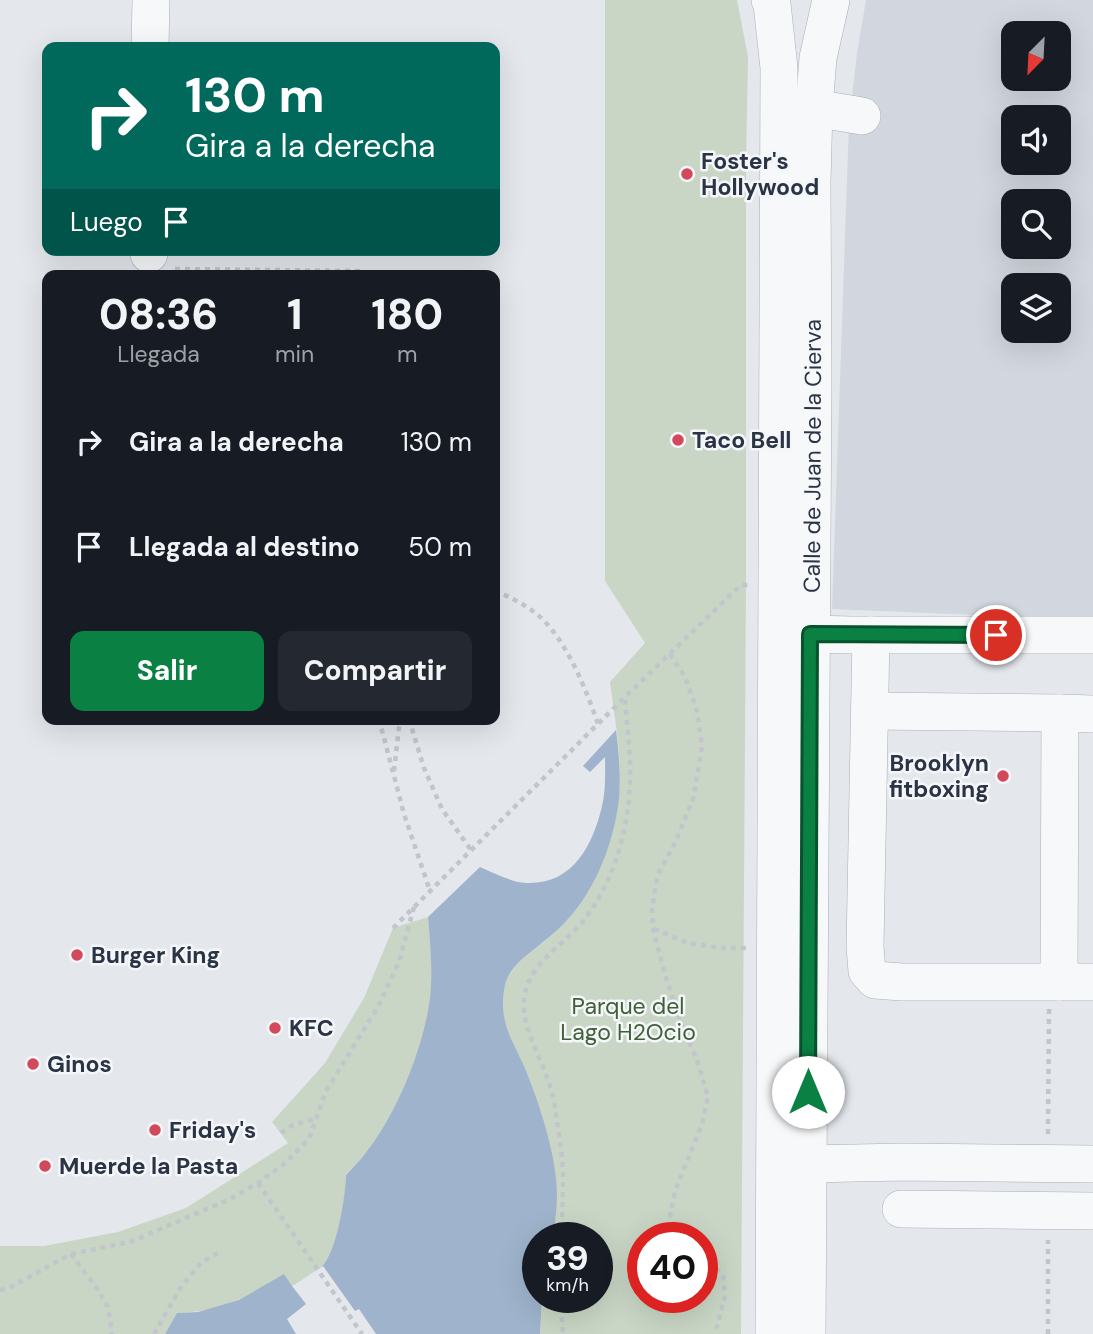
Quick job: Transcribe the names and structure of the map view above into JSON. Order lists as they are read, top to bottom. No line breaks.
{"streets":{"street":["Calle de Juan de la Cierva"]},"parks":["Parque del Lago H2Ocio"],"places":["Foster's Hollywood","Taco Bell","Brooklyn fitboxing","Burger King","KFC","Ginos","Friday's","Muerde la Pasta"],"north":"bottom left","page":{"turn":["130 m","Gira a la derecha"],"then":"Luego","eta":["08:36","Llegada","1","min","180","m"],"list":[{"name":"Gira a la derecha","value":"130 m"},{"name":"Llegada al destino","value":"50 m"}],"buttons":["Salir","Compartir"],"speed":"39 km/h","limit":"40"}}
